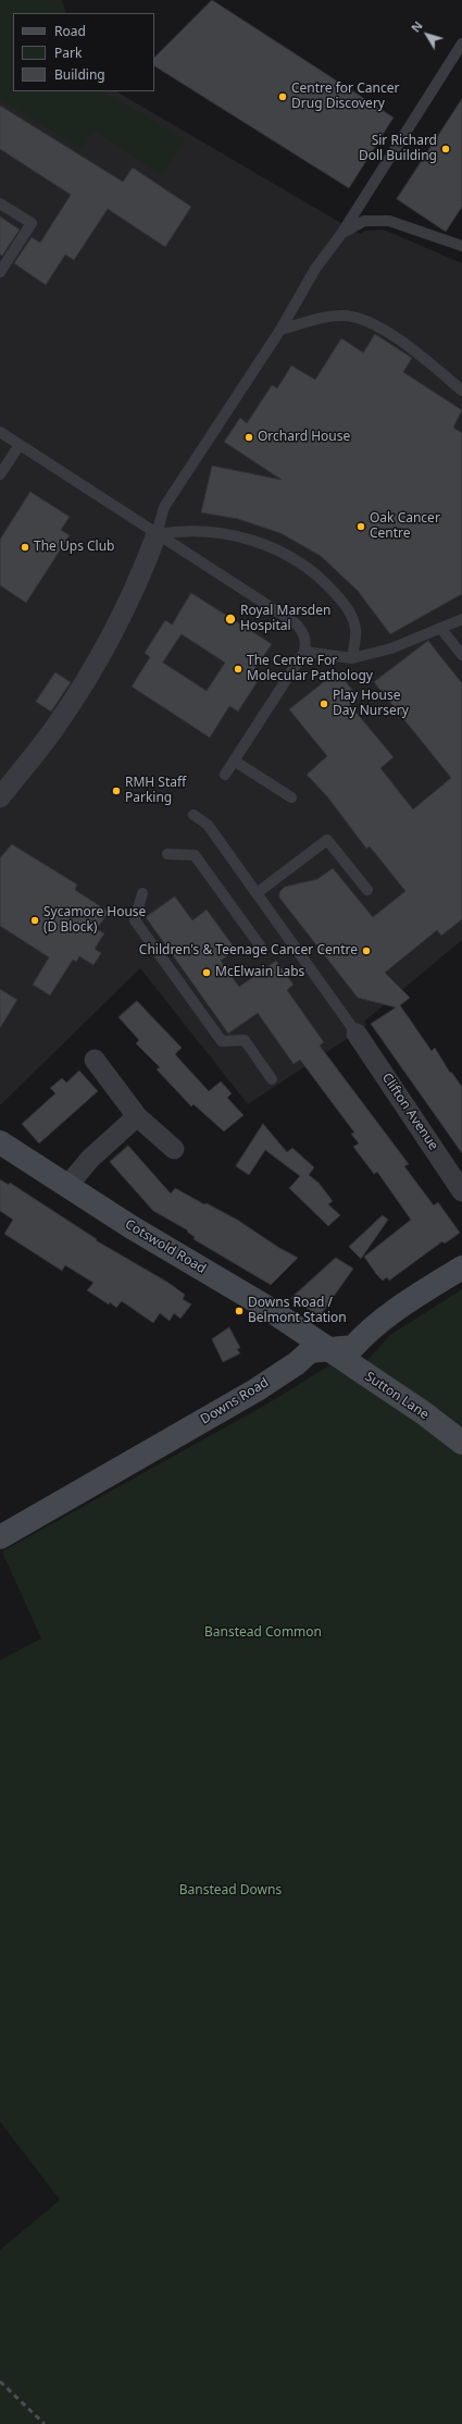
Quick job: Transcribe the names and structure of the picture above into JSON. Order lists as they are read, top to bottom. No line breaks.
{"streets":{"main road":["Cotswold Road","Sutton Lane","Downs Road"],"street":["Clifton Avenue"]},"crossings":[["Cotswold Road","Sutton Lane"],["Cotswold Road","Downs Road"],["Sutton Lane","Downs Road"]],"parks":["Banstead Common","Banstead Downs"],"places":["Centre for Cancer Drug Discovery","Sir Richard Doll Building","Orchard House","Oak Cancer Centre","The Ups Club","Royal Marsden Hospital","The Centre For Molecular Pathology","Play House Day Nursery","RMH Staff Parking","Sycamore House (D Block)","Children's & Teenage Cancer Centre","McElwain Labs","Downs Road / Belmont Station"],"legend":["Road","Park","Building"],"north":"top left"}
